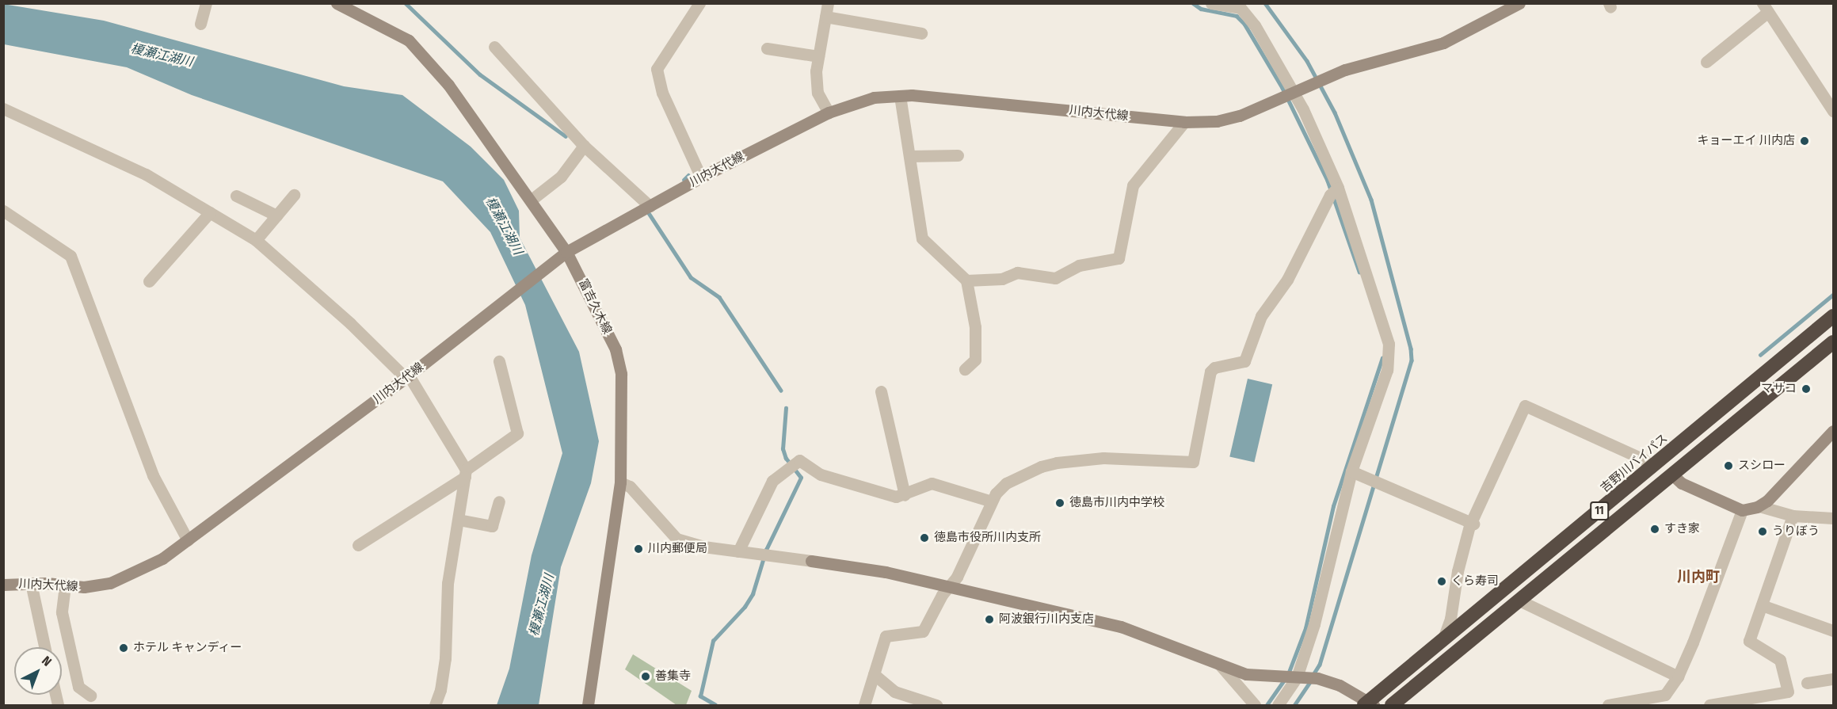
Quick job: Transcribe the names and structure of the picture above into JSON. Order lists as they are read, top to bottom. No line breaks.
{"streets":{"highway":["吉野川バイパス","11"],"main road":["川内大代線","富吉久木線"]},"crossings":[["川内大代線","富吉久木線"]],"districts":["川内町"],"water":["榎瀬江湖川"],"places":["キョーエイ 川内店","マサコ","スシロー","徳島市川内中学校","すき家","うりぼう","徳島市役所川内支所","川内郵便局","くら寿司","阿波銀行川内支店","ホテル キャンディー","善集寺"],"north":"top right"}
